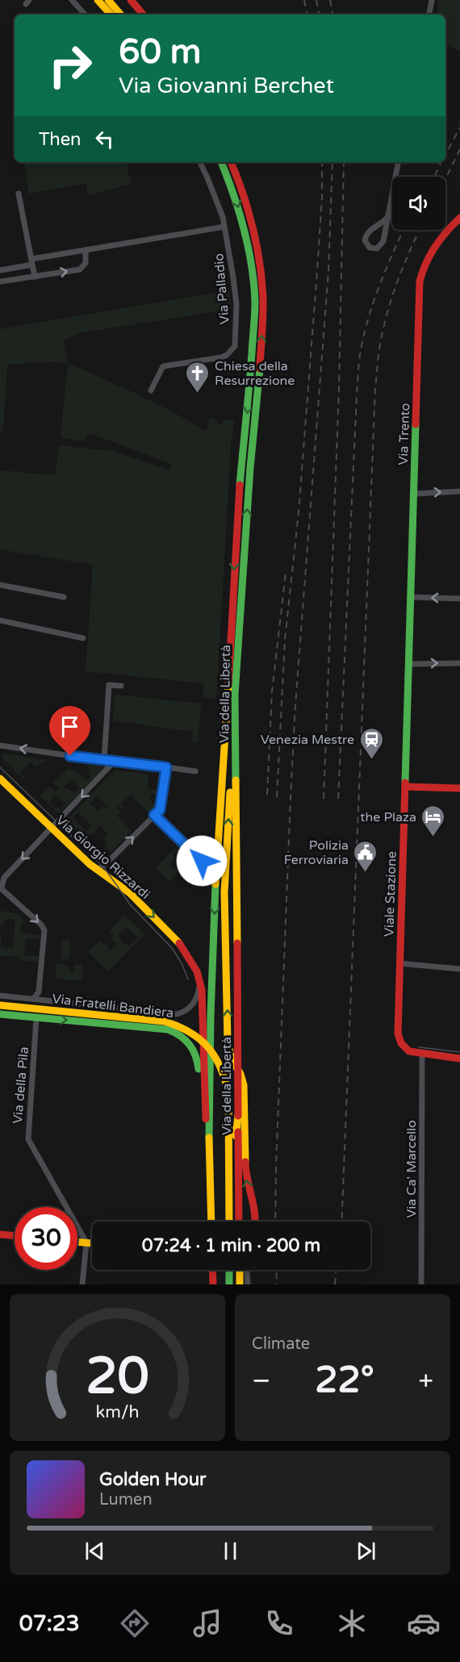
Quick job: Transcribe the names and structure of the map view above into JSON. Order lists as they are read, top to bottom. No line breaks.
{"streets":{"main road":["Via Trento","Via della Libertà","Via Giorgio Rizzardi","Viale Stazione","Via Fratelli Bandiera"],"street":["Via Palladio","Via della Pila","Via Ca' Marcello"]},"crossings":[["Via Trento","Viale Stazione"],["Via della Libertà","Via Giorgio Rizzardi"],["Via della Libertà","Via Fratelli Bandiera"],["Via Giorgio Rizzardi","Via Fratelli Bandiera"],["Viale Stazione","Via Ca' Marcello"],["Via Fratelli Bandiera","Via della Pila"]],"places":{"church":["Chiesa della Resurrezione"],"station":["Venezia Mestre"],"hotel":["the Plaza"],"public building":["Polizia Ferroviaria"]},"page":{"turn":["60 m","Via Giovanni Berchet"],"then":"Then","limit":"30","trip":"07:24 · 1 min · 200 m","tile":"Climate","heat":["−","22°","+"],"song":["Golden Hour","Lumen"],"tabs":"07:23","gauge":["20","km/h"]}}
